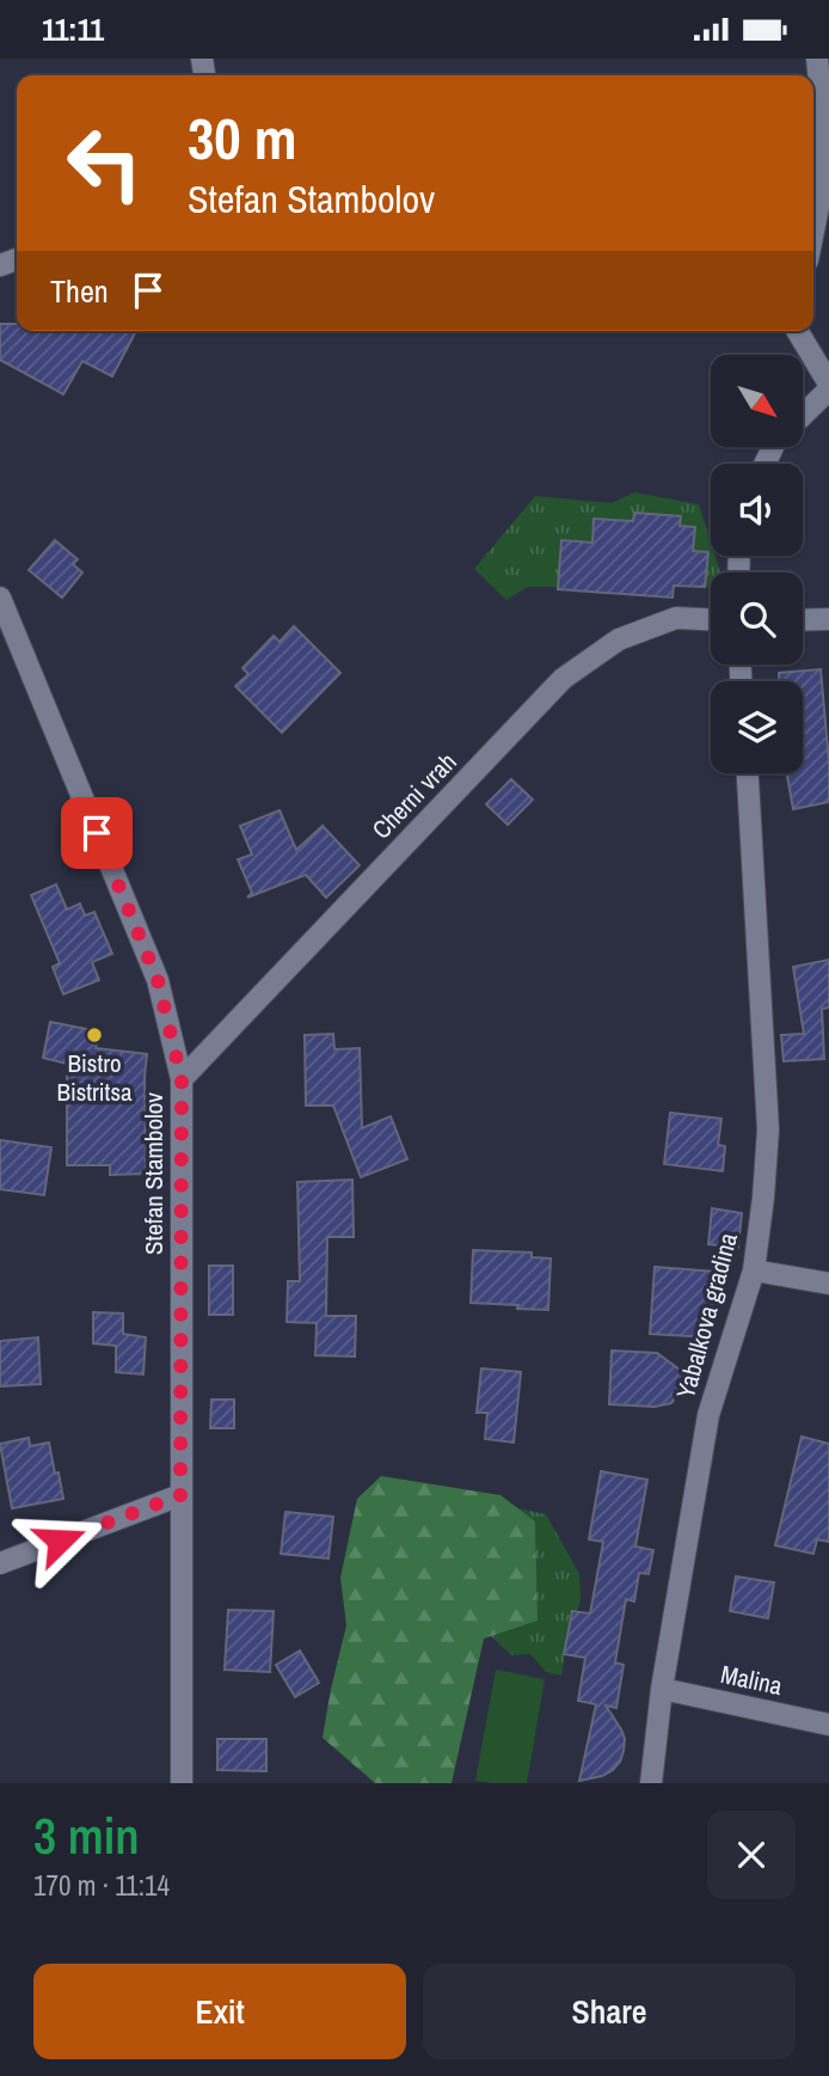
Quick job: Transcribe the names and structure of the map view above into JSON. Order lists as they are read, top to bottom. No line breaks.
{"streets":{"street":["Cherni vrah","Stefan Stambolov","Yabalkova gradina","Malina"]},"crossings":[["Cherni vrah","Stefan Stambolov"],["Yabalkova gradina","Malina"]],"places":["Bistro Bistritsa"],"north":"bottom right","page":{"status":"11:11","turn":["30 m","Stefan Stambolov"],"then":"Then","heading":["3 min","170 m · 11:14"],"buttons":["Exit","Share"]}}
